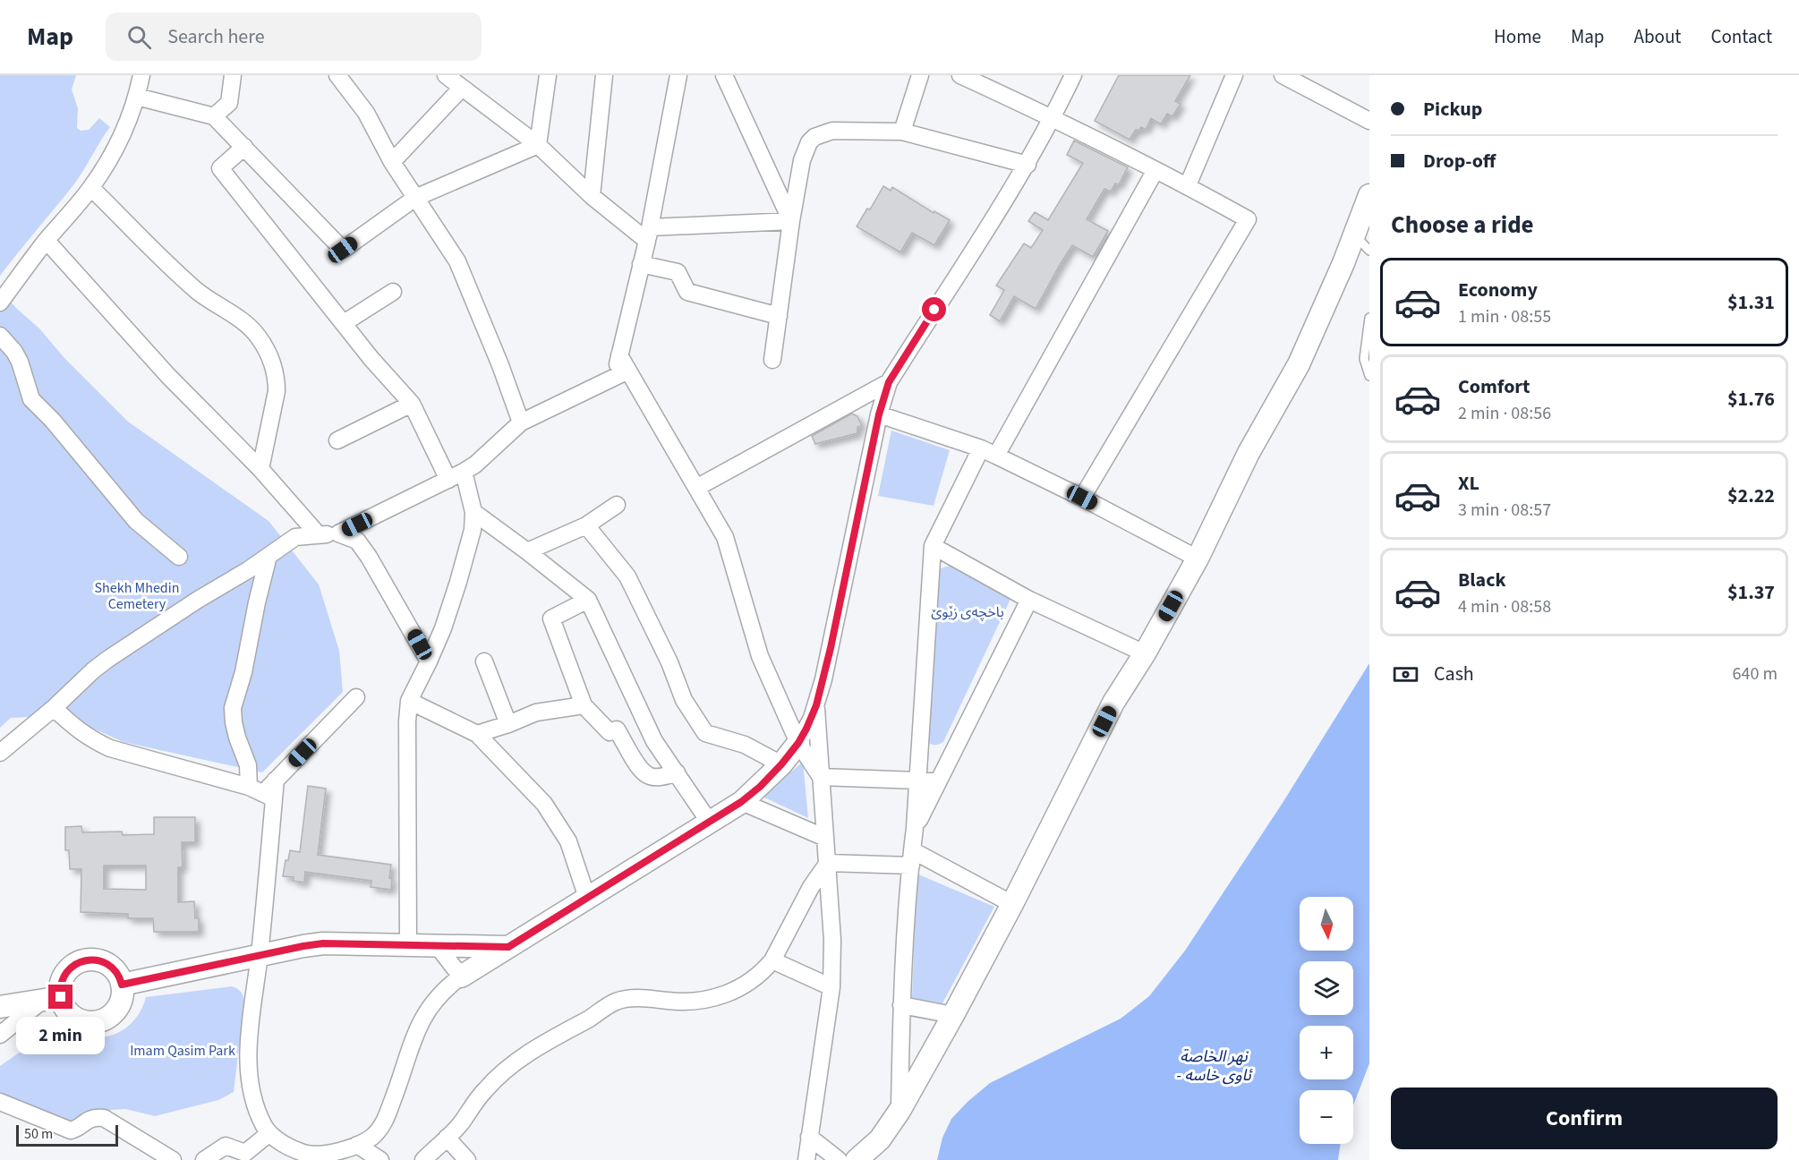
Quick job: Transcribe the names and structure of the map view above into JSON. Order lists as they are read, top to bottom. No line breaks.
{"water":["نهر الخاصة - ئاوی خاسە"],"parks":["Shekh Mhedin Cemetery","باخچەی زێوێ","Imam Qasim Park"],"scale_bar":"50 m","north":"bottom","page":{"header":"Map","search":"Search here","nav":["Home","Map","About","Contact"],"banner":["Pickup","Drop-off"],"heading":"Choose a ride","list":[{"name":"Economy","note":"1 min · 08:55","value":"$1.31"},{"name":"Comfort","note":"2 min · 08:56","value":"$1.76"},{"name":"XL","note":"3 min · 08:57","value":"$2.22"},{"name":"Black","note":"4 min · 08:58","value":"$1.37"}],"pay":["Cash","640 m"],"map_buttons":["+","−"],"bubble":"2 min","buttons":"Confirm","scale":"50 m"}}
